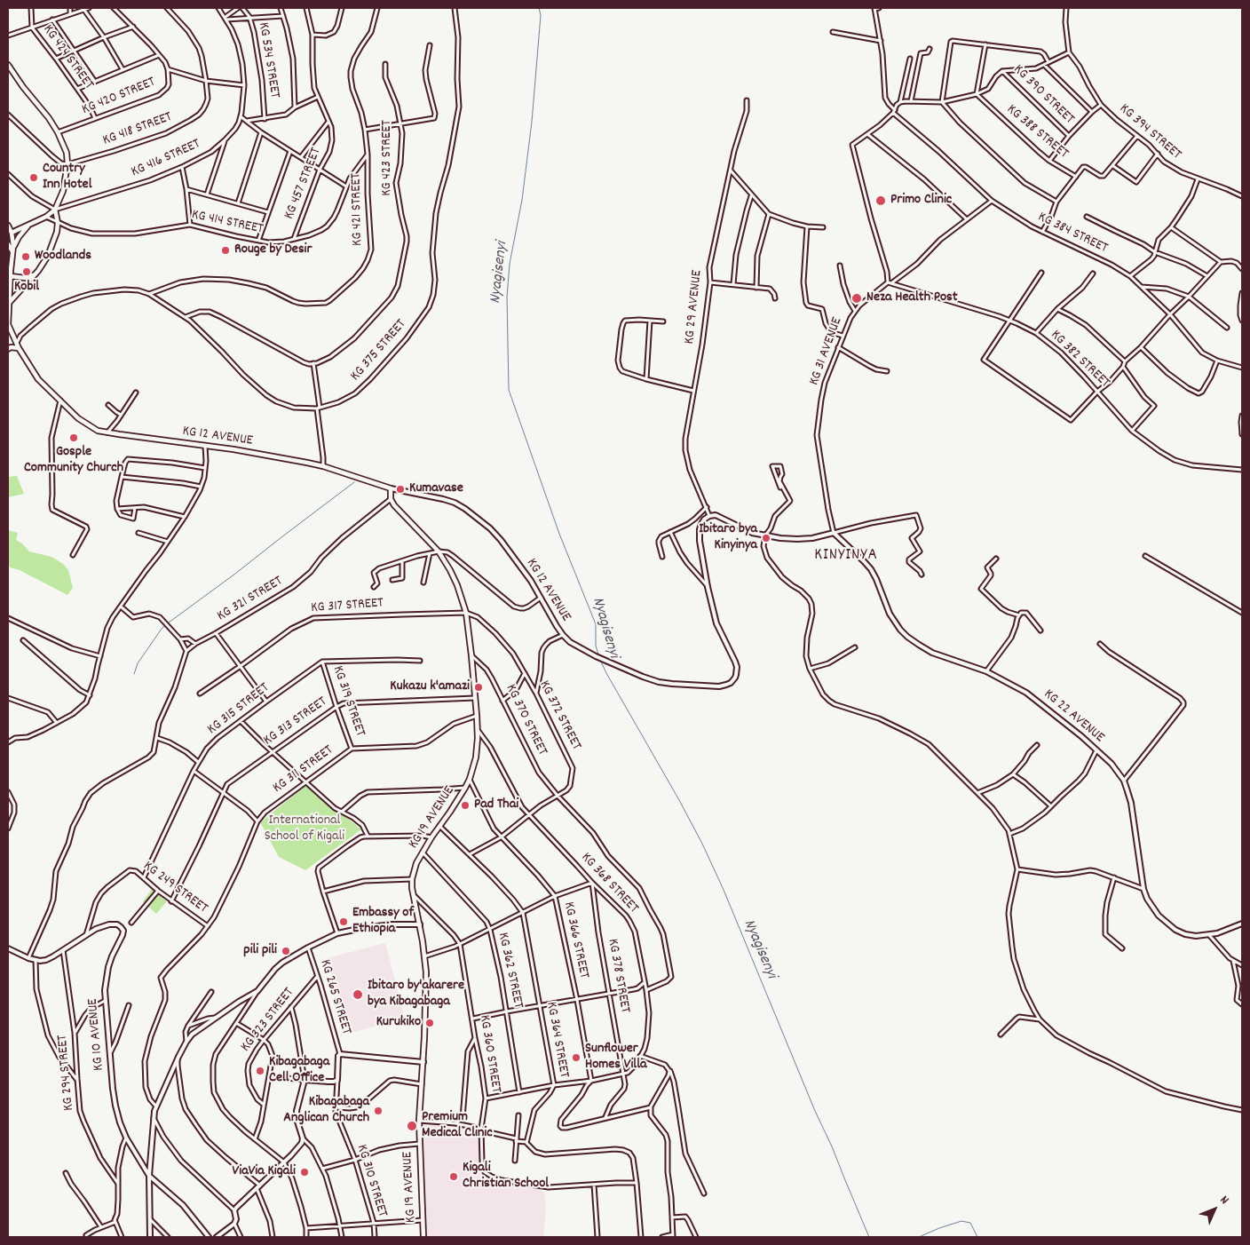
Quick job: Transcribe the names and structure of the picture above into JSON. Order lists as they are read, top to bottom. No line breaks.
{"streets":{"main road":["KG 12 AVENUE","KG 19 AVENUE"],"street":["KG 424 STREET","KG 534 STREET","KG 390 STREET","KG 420 STREET","KG 418 STREET","KG 388 STREET","KG 394 STREET","KG 423 STREET","KG 416 STREET","KG 457 STREET","KG 421 STREET","KG 414 STREET","KG 384 STREET","KG 29 AVENUE","KG 375 STREET","KG 31 AVENUE","KG 382 STREET","KG 321 STREET","KG 317 STREET","KG 319 STREET","KG 315 STREET","KG 372 STREET","KG 22 AVENUE","KG 370 STREET","KG 313 STREET","KG 311 STREET","KG 368 STREET","KG 249 STREET","KG 366 STREET","KG 362 STREET","KG 378 STREET","KG 265 STREET","KG 323 STREET","KG 10 AVENUE","KG 364 STREET","KG 360 STREET","KG 294 STREET","KG 310 STREET"]},"crossings":[["KG 424 STREET","KG 420 STREET"],["KG 388 STREET","KG 384 STREET"],["KG 457 STREET","KG 414 STREET"],["KG 421 STREET","KG 414 STREET"],["KG 421 STREET","KG 375 STREET"],["KG 384 STREET","KG 31 AVENUE"],["KG 29 AVENUE","KG 12 AVENUE"],["KG 375 STREET","KG 12 AVENUE"],["KG 31 AVENUE","KG 382 STREET"],["KG 31 AVENUE","KG 22 AVENUE"],["KG 321 STREET","KG 19 AVENUE"],["KG 317 STREET","KG 372 STREET"],["KG 317 STREET","KG 19 AVENUE"],["KG 319 STREET","KG 315 STREET"],["KG 319 STREET","KG 313 STREET"],["KG 319 STREET","KG 311 STREET"],["KG 315 STREET","KG 249 STREET"],["KG 372 STREET","KG 370 STREET"],["KG 372 STREET","KG 19 AVENUE"],["KG 372 STREET","KG 368 STREET"],["KG 372 STREET","KG 366 STREET"],["KG 372 STREET","KG 364 STREET"],["KG 370 STREET","KG 19 AVENUE"],["KG 370 STREET","KG 368 STREET"],["KG 313 STREET","KG 19 AVENUE"],["KG 313 STREET","KG 249 STREET"],["KG 311 STREET","KG 19 AVENUE"],["KG 311 STREET","KG 249 STREET"],["KG 19 AVENUE","KG 368 STREET"],["KG 19 AVENUE","KG 366 STREET"],["KG 19 AVENUE","KG 362 STREET"],["KG 19 AVENUE","KG 364 STREET"],["KG 19 AVENUE","KG 360 STREET"],["KG 368 STREET","KG 378 STREET"],["KG 249 STREET","KG 10 AVENUE"],["KG 265 STREET","KG 323 STREET"],["KG 10 AVENUE","KG 294 STREET"]],"districts":["KINYINYA"],"water":["Nyagisenyi"],"parks":["International School of Kigali"],"places":["Country Inn Hotel","Primo Clinic","Rouge by Desir","Woodlands","Kobil","Neza Health Post","Gosple Community Church","Kumavase","Ibitaro bya Kinyinya","Kukazu k'amazi","Pad Thai","Embassy of Ethiopia","pili pili","Ibitaro by'akarere bya Kibagabaga","Kurukiko","Sunflower Homes Villa","Kibagabaga Cell Office","Kibagabaga Anglican Church","Premium Medical Clinic","ViaVia Kigali","Kigali Christian School"],"north":"top right"}
